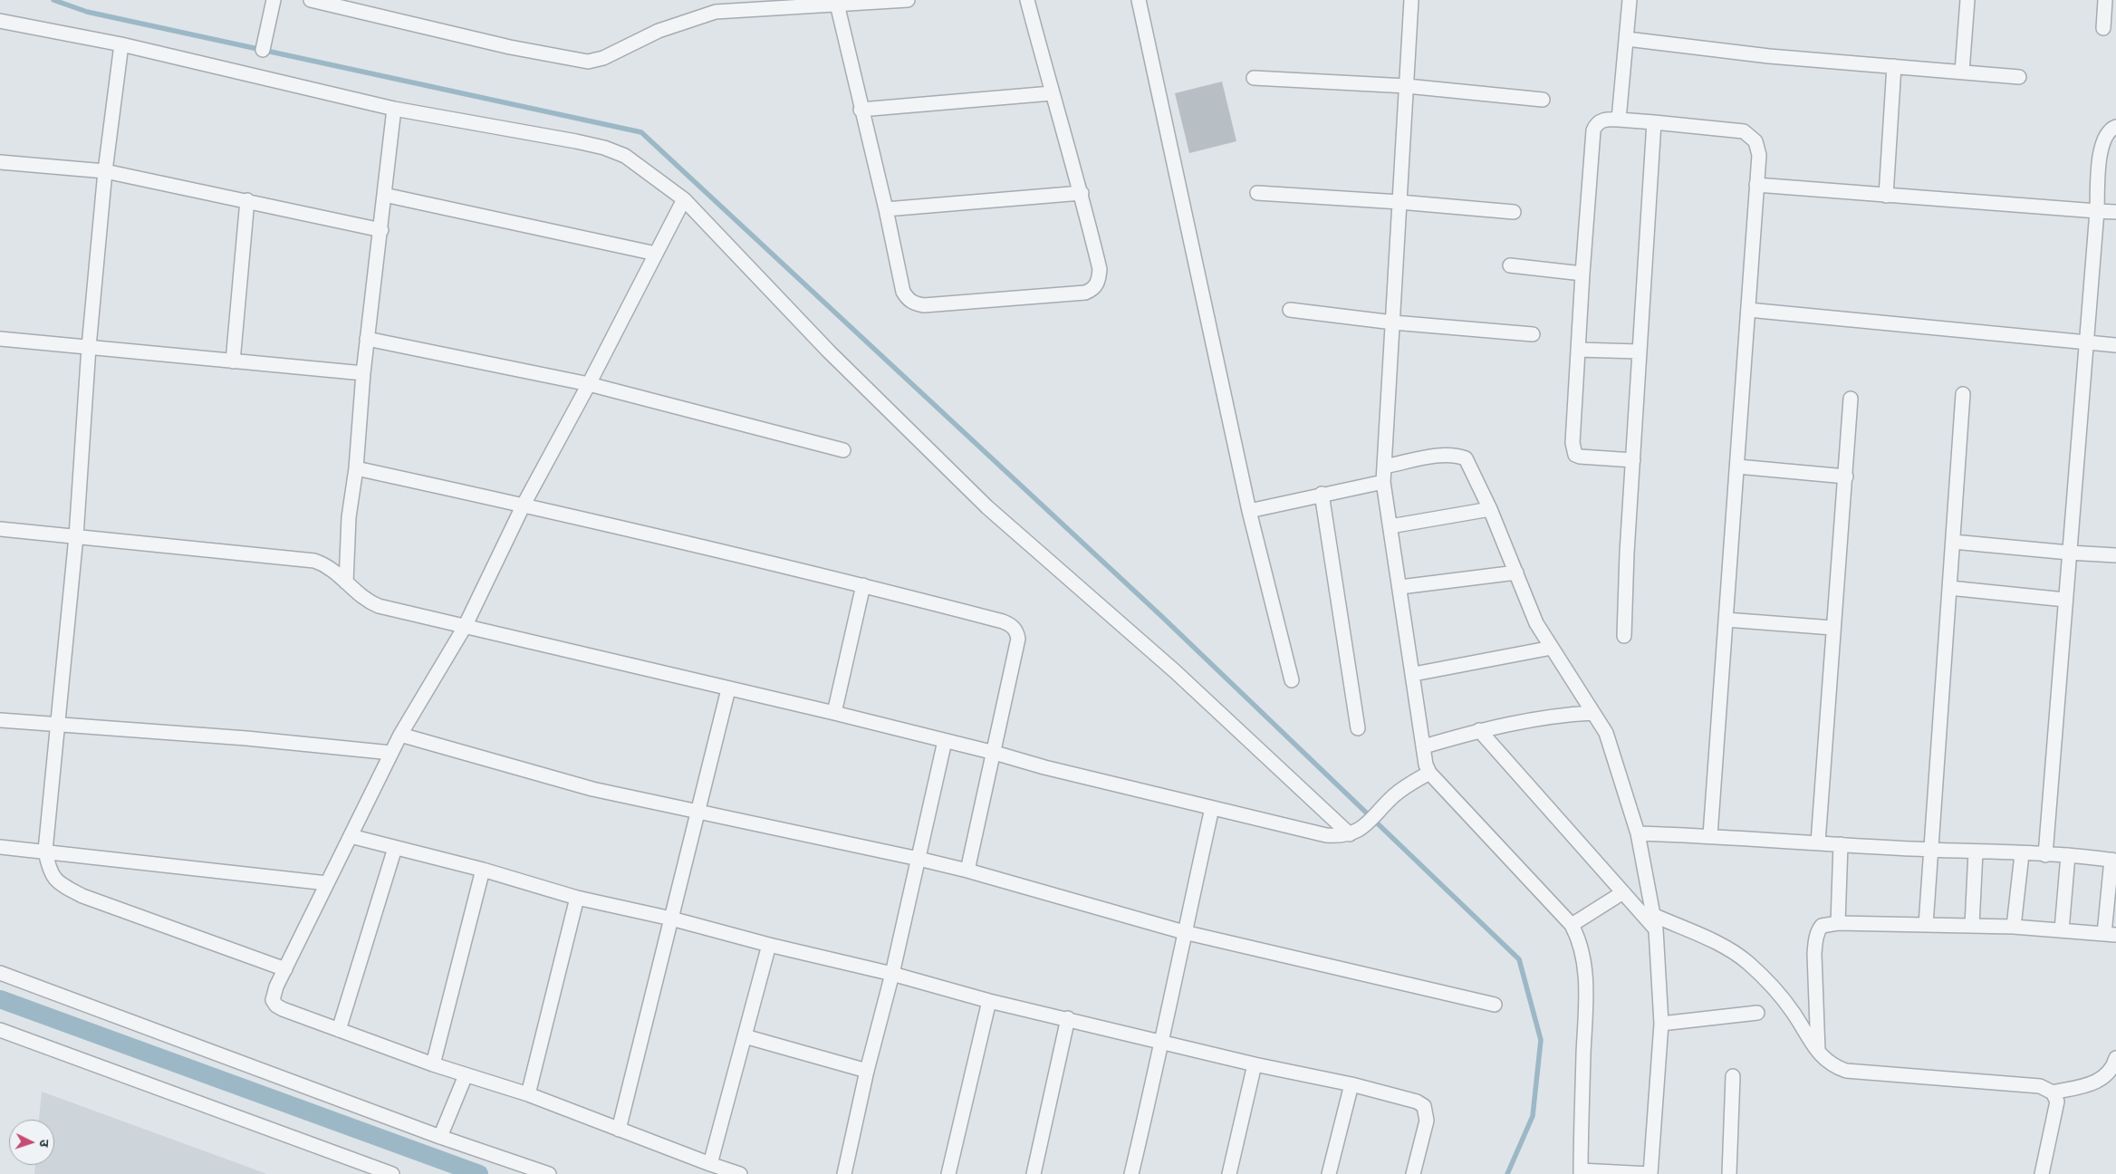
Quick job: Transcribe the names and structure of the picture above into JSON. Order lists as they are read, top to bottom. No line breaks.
{"north":"right"}
